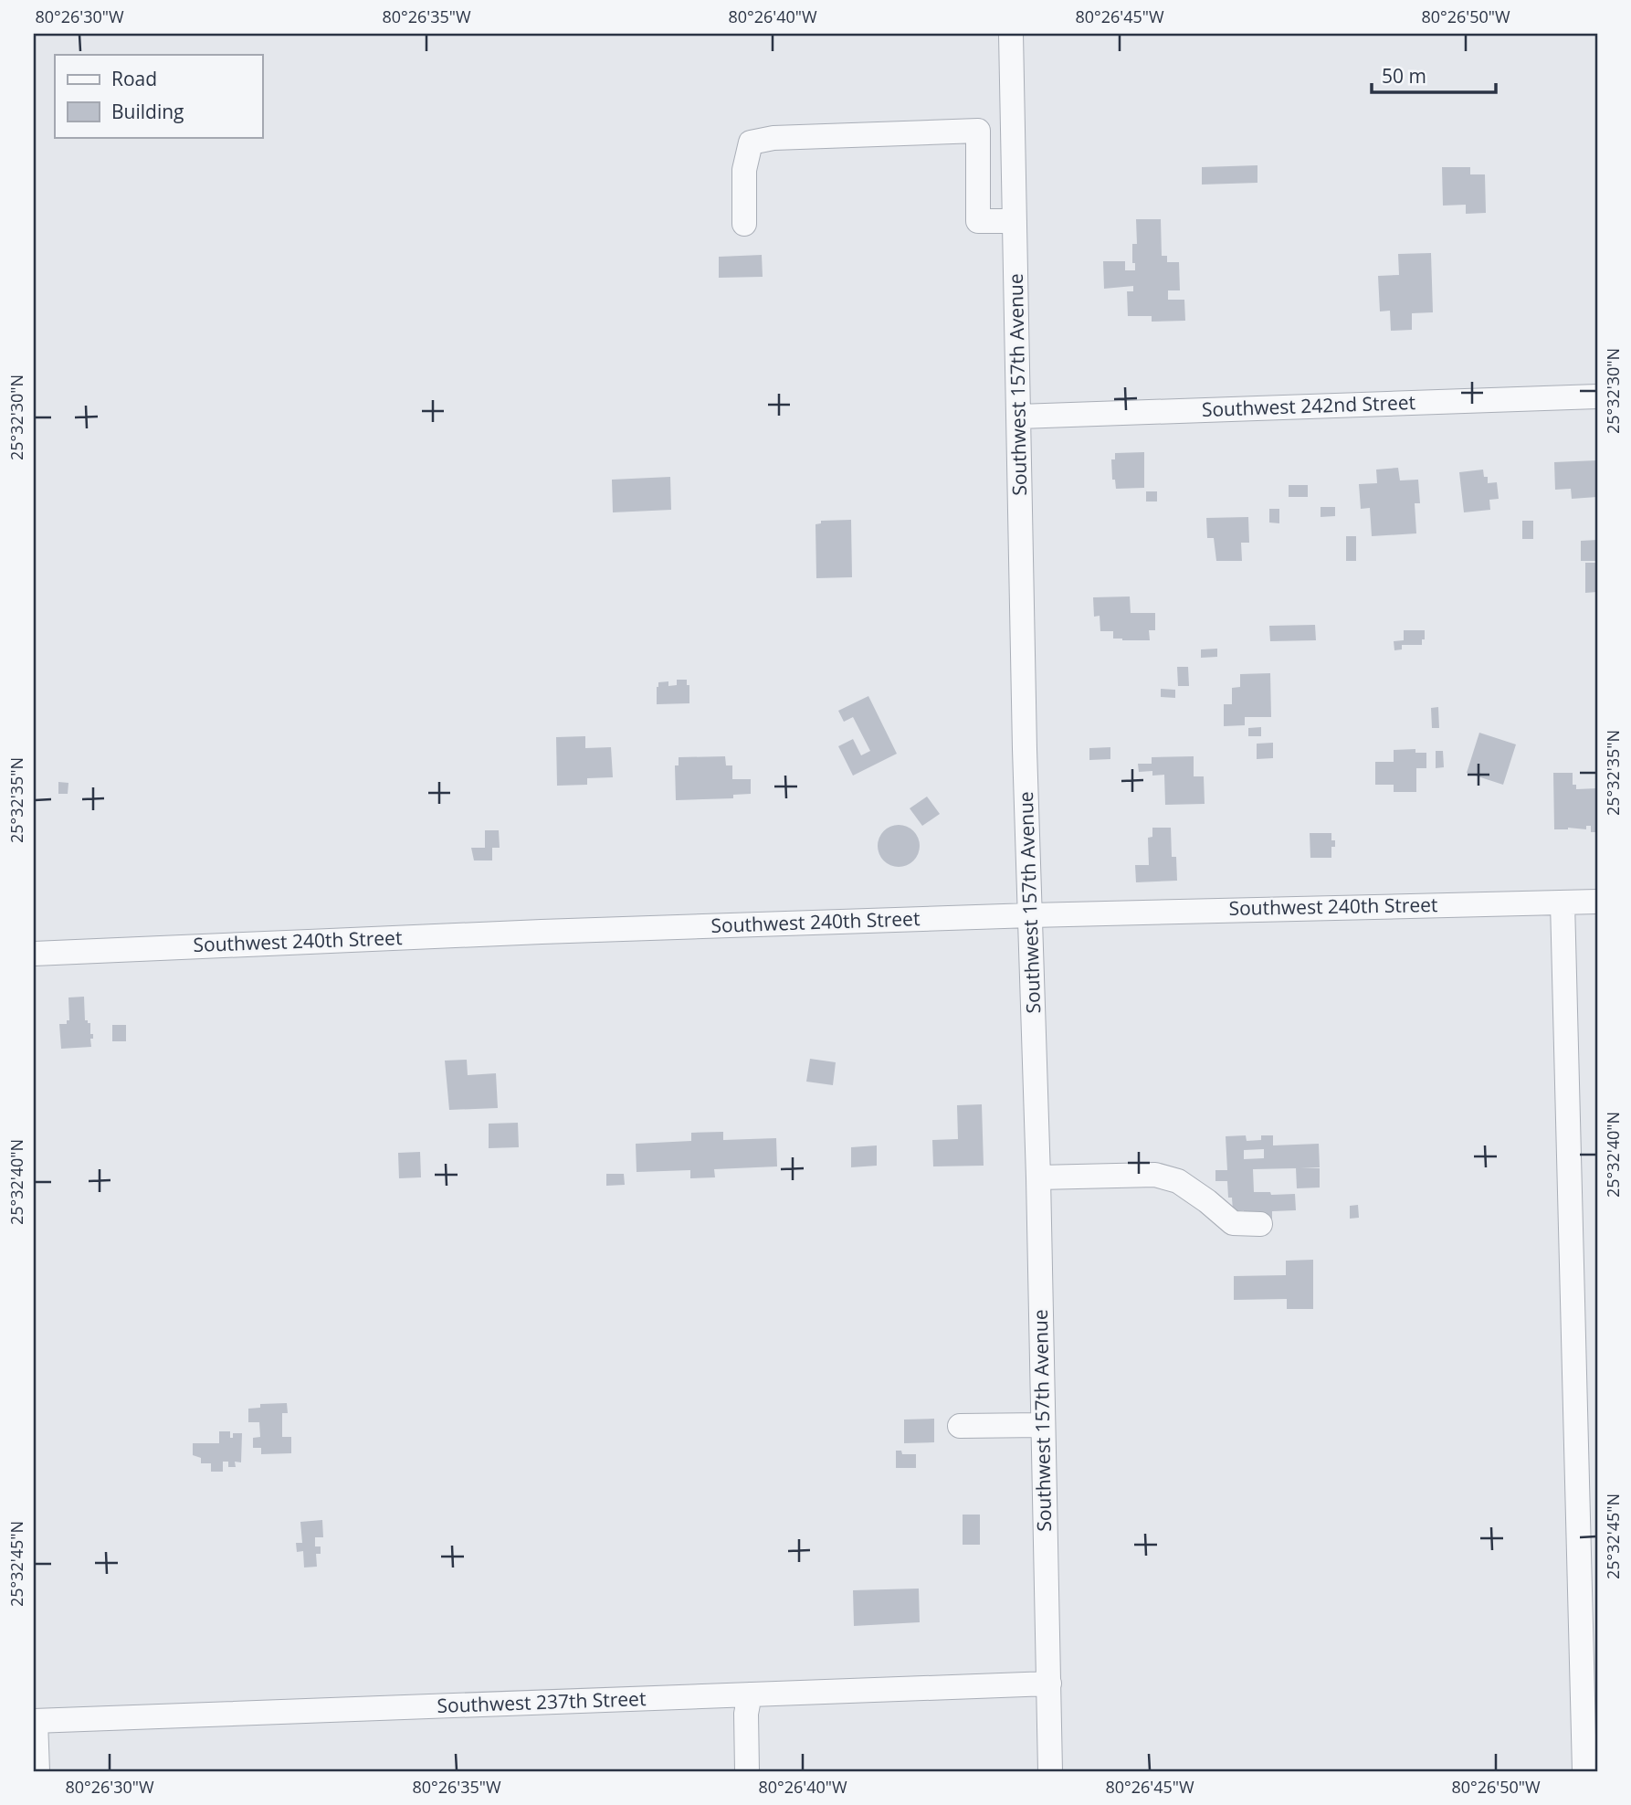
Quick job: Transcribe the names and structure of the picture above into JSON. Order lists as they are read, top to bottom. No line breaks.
{"streets":{"street":["Southwest 157th Avenue","Southwest 242nd Street","Southwest 240th Street","Southwest 237th Street"]},"crossings":[["Southwest 157th Avenue","Southwest 242nd Street"],["Southwest 157th Avenue","Southwest 240th Street"],["Southwest 157th Avenue","Southwest 237th Street"]],"legend":["Road","Building"],"scale_bar":"50 m","coordinates":["80°26'30\"W","80°26'35\"W","80°26'40\"W","80°26'45\"W","80°26'50\"W","25°32'30\"N","25°32'35\"N","25°32'40\"N","25°32'45\"N"]}
